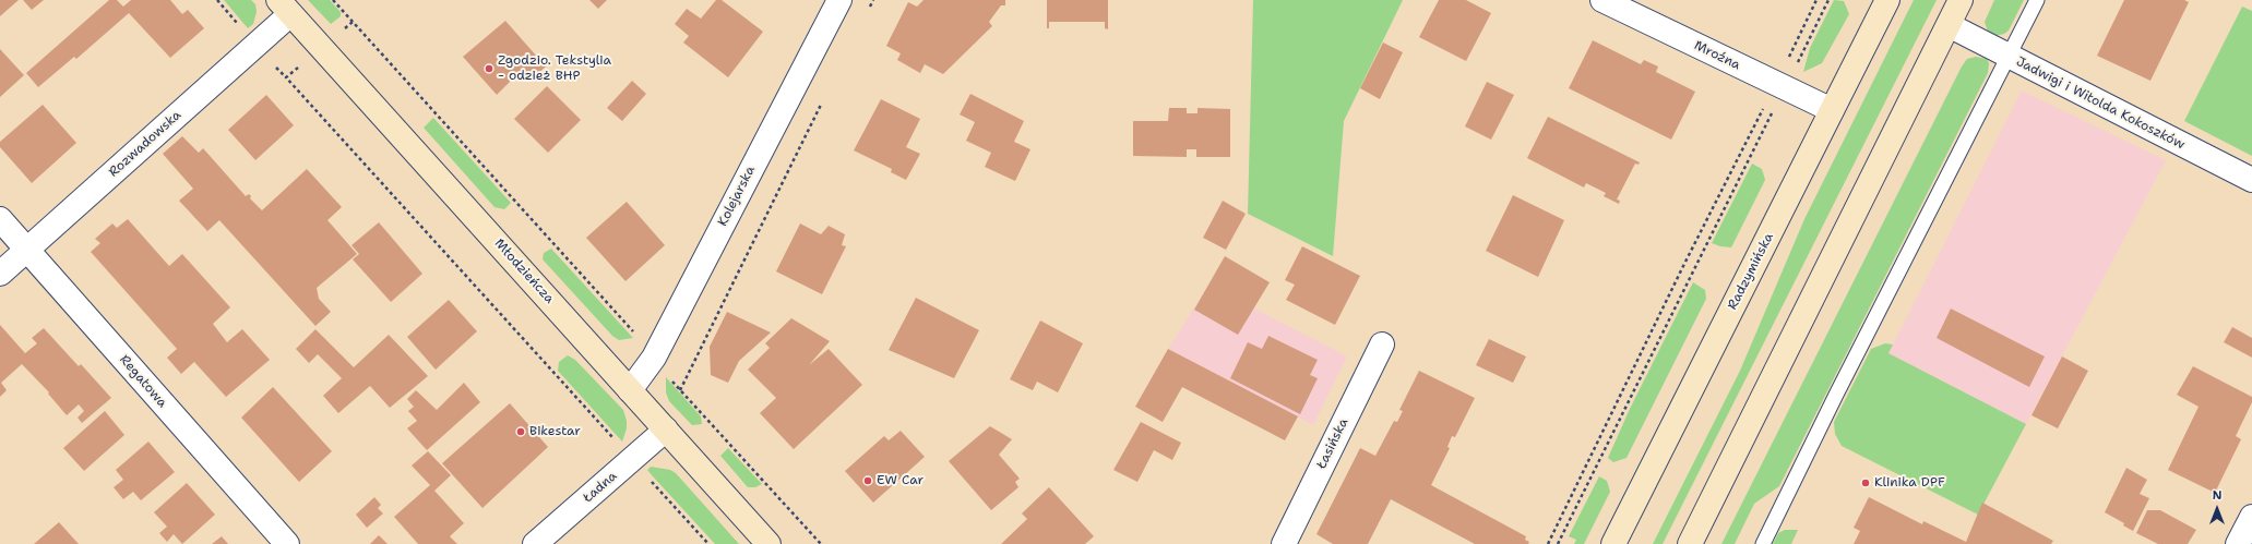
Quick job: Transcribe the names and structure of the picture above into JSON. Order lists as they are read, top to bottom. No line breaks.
{"streets":{"main road":["Młodzieńcza","Radzymińska"],"street":["Mroźna","Jadwigi i Witolda Kokoszków","Rozwadowska","Kolejarska","Regatowa","Łasińska","Ładna"]},"crossings":[["Mroźna","Radzymińska"],["Rozwadowska","Młodzieńcza"],["Rozwadowska","Regatowa"],["Kolejarska","Młodzieńcza"],["Młodzieńcza","Ładna"]],"places":["Zgodzio. Tekstylia - odzież BHP","Bikestar","EW Car","Klinika DPF"],"north":"top"}
